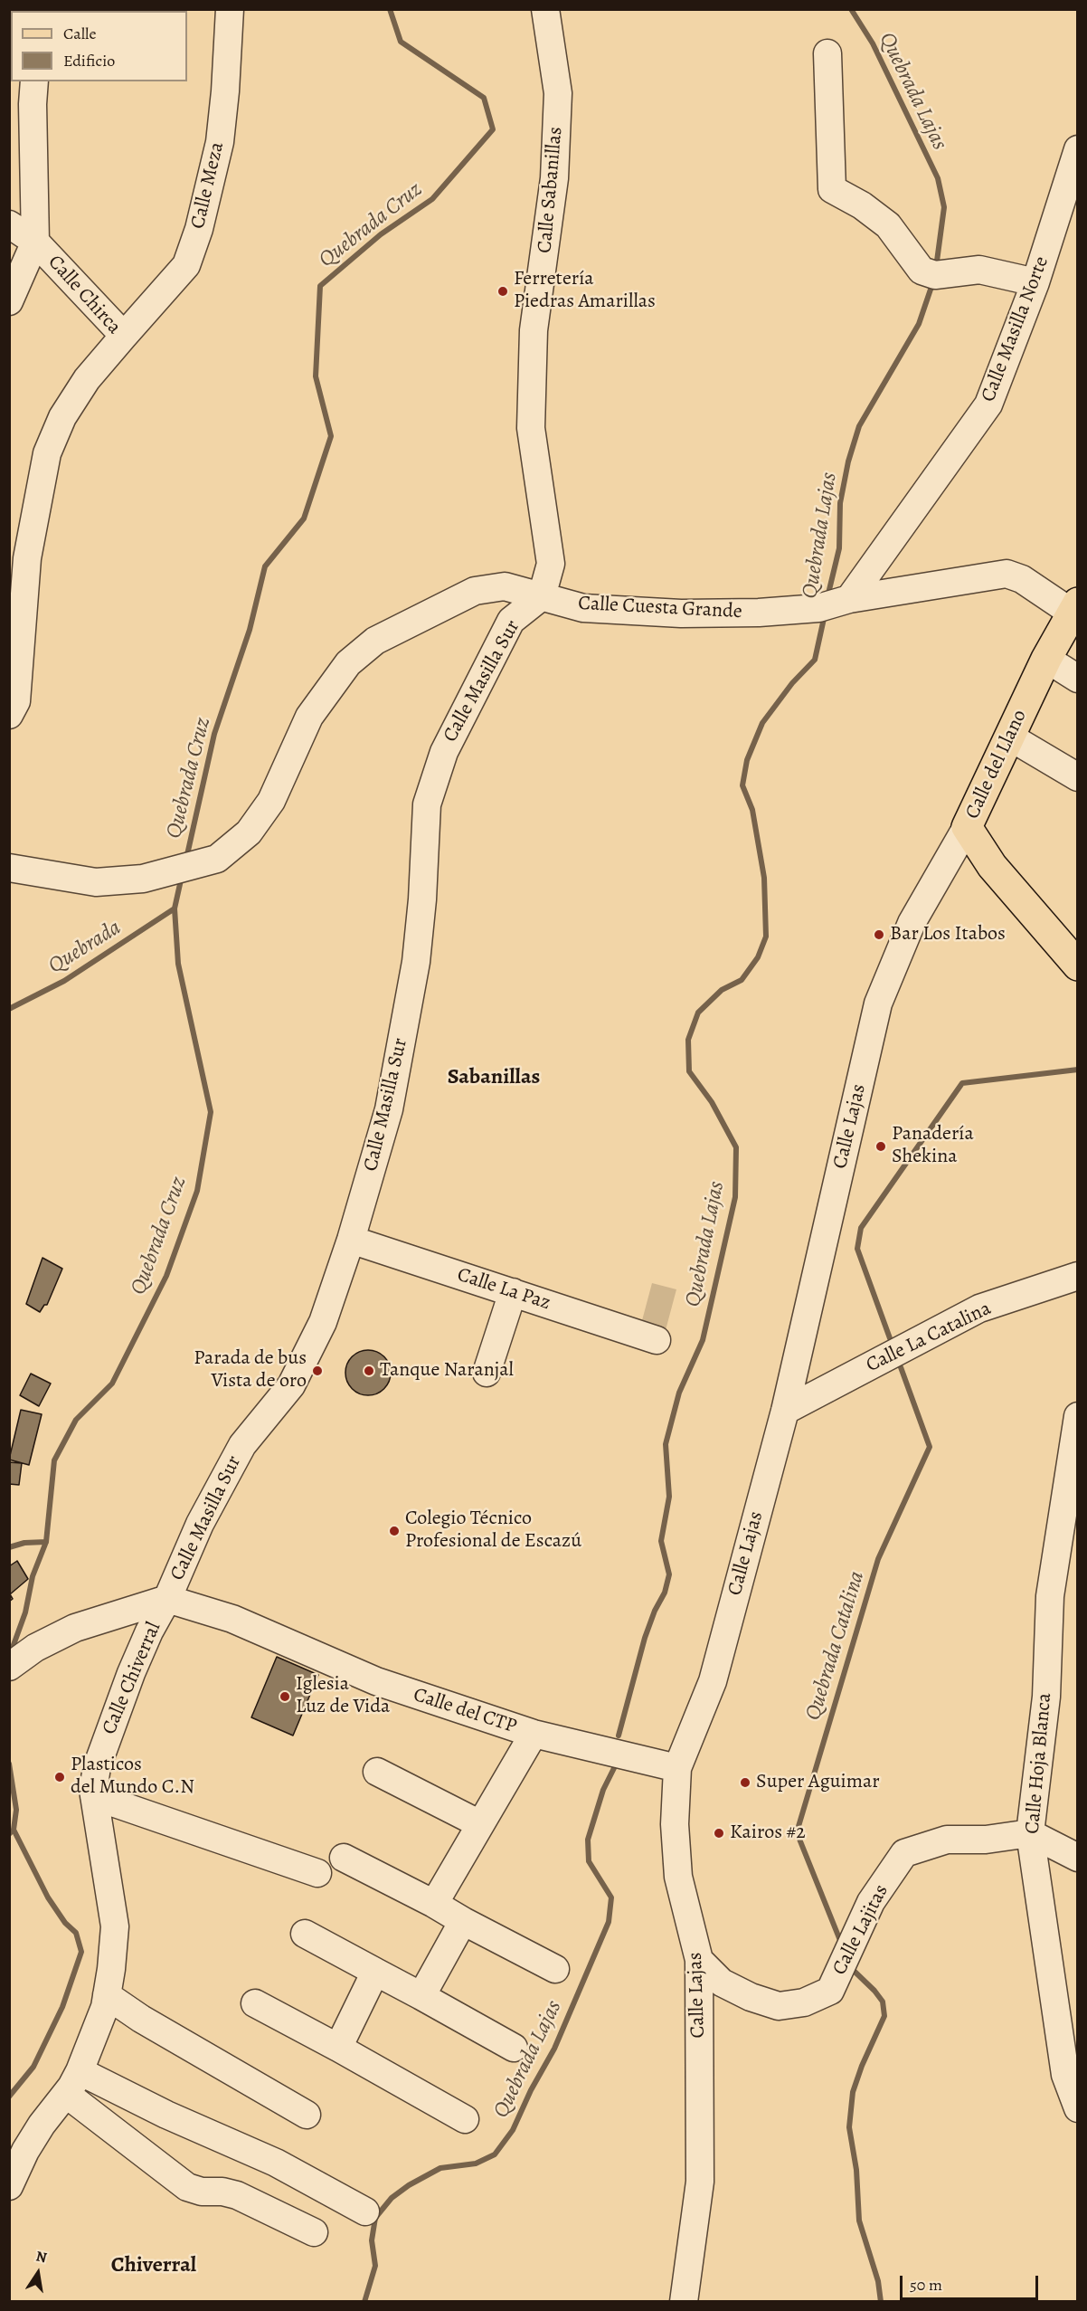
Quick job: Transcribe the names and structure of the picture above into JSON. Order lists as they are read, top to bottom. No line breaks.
{"streets":{"main road":["Calle del Llano"],"street":["Calle Meza","Calle Sabanillas","Calle Chirca","Calle Masilla Norte","Calle Cuesta Grande","Calle Masilla Sur","Calle Lajas","Calle La Paz","Calle La Catalina","Calle Chiverral","Calle del CTP","Calle Hoja Blanca","Calle Lajitas"]},"crossings":[["Calle Meza","Calle Chirca"],["Calle Sabanillas","Calle Cuesta Grande"],["Calle Sabanillas","Calle Masilla Sur"],["Calle Masilla Norte","Calle Cuesta Grande"],["Calle Cuesta Grande","Calle Masilla Sur"],["Calle Cuesta Grande","Calle del Llano"],["Calle Masilla Sur","Calle La Paz"],["Calle Masilla Sur","Calle Chiverral"],["Calle Masilla Sur","Calle del CTP"],["Calle del Llano","Calle Lajas"],["Calle Lajas","Calle La Catalina"],["Calle Lajas","Calle del CTP"],["Calle Lajas","Calle Lajitas"],["Calle Chiverral","Calle del CTP"],["Calle Hoja Blanca","Calle Lajitas"]],"districts":["Sabanillas","Chiverral"],"water":["Quebrada Lajas","Quebrada Cruz","Quebrada","Quebrada Catalina"],"places":["Ferretería Piedras Amarillas","Bar Los Itabos","Panadería Shekina","Parada de bus Vista de oro","Tanque Naranjal","Colegio Técnico Profesional de Escazú","Iglesia Luz de Vida","Plasticos del Mundo C.N","Super Aguimar","Kairos #2"],"legend":["Calle","Edificio"],"scale_bar":"50 m","north":"top"}
